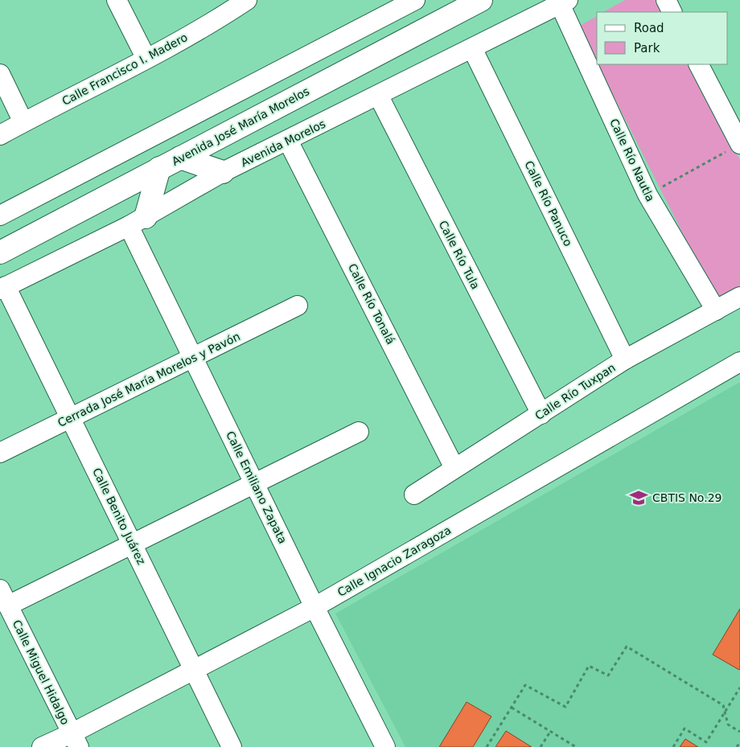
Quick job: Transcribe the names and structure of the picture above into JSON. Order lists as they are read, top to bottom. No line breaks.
{"streets":{"main road":["Avenida José María Morelos"],"street":["Calle Francisco I. Madero","Avenida Morelos","Calle Río Nautla","Calle Río Panuco","Calle Río Tula","Calle Río Tonalá","Cerrada José María Morelos y Pavón","Calle Río Tuxpan","Calle Emiliano Zapata","Calle Benito Juárez","Calle Ignacio Zaragoza","Calle Miguel Hidalgo"]},"crossings":[["Avenida Morelos","Calle Río Nautla"],["Avenida Morelos","Calle Río Panuco"],["Avenida Morelos","Calle Río Tula"],["Avenida Morelos","Calle Río Tonalá"],["Avenida Morelos","Calle Emiliano Zapata"],["Avenida Morelos","Calle Benito Juárez"],["Calle Río Nautla","Calle Río Tuxpan"],["Calle Río Panuco","Calle Río Tuxpan"],["Calle Río Tula","Calle Río Tuxpan"],["Calle Río Tonalá","Calle Río Tuxpan"],["Cerrada José María Morelos y Pavón","Calle Emiliano Zapata"],["Cerrada José María Morelos y Pavón","Calle Benito Juárez"],["Calle Emiliano Zapata","Calle Ignacio Zaragoza"],["Calle Benito Juárez","Calle Ignacio Zaragoza"],["Calle Ignacio Zaragoza","Calle Miguel Hidalgo"]],"places":{"school or university":["CBTIS No.29"]},"legend":["Road","Park"]}
